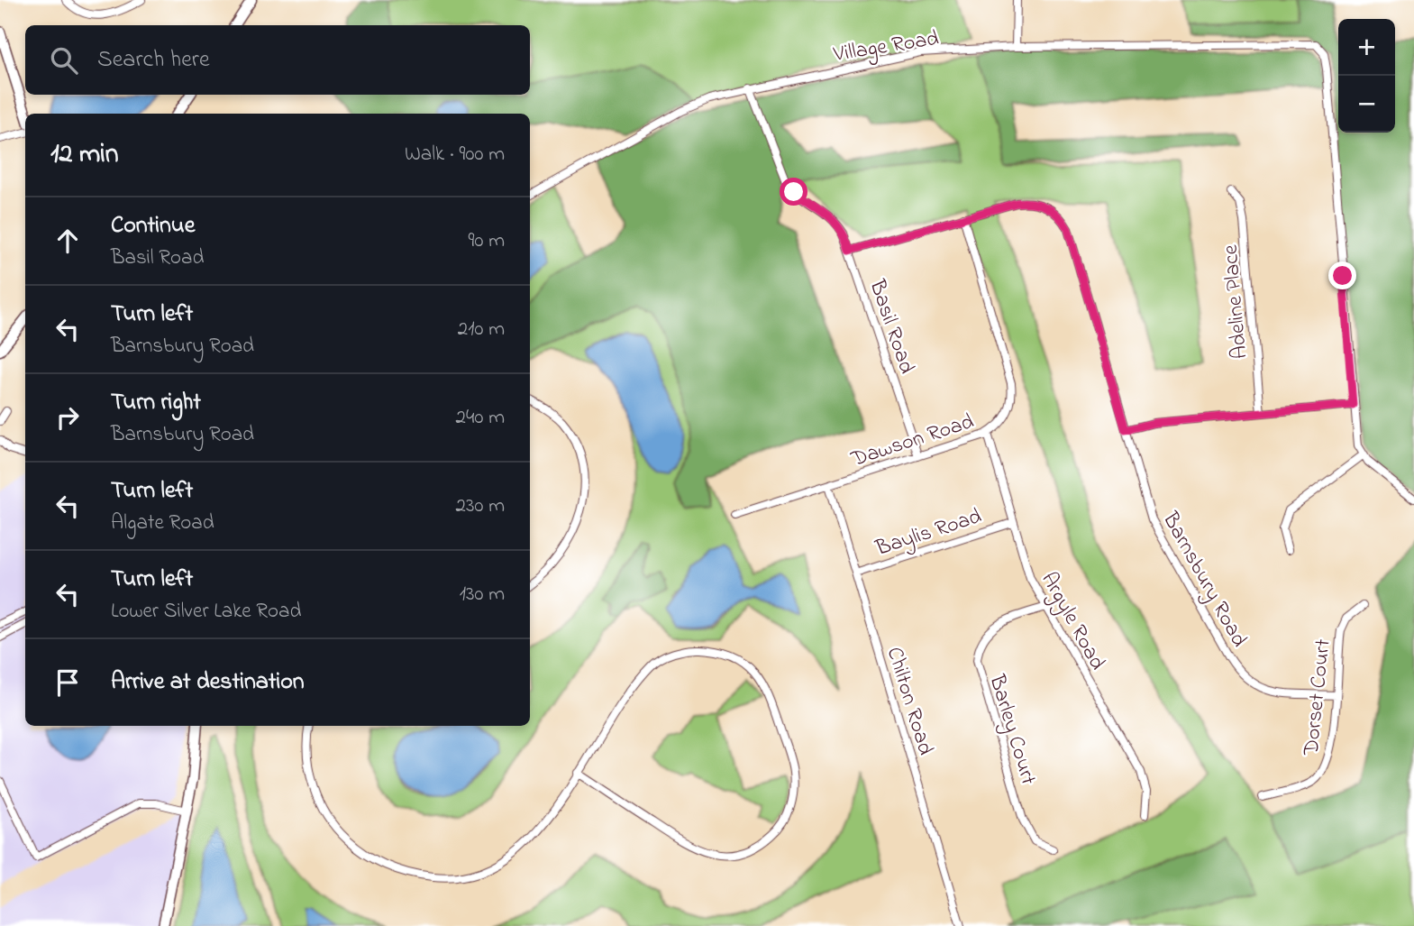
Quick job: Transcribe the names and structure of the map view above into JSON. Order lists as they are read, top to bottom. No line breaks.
{"streets":{"street":["Village Road","Adeline Place","Basil Road","Dawson Road","Baylis Road","Barnsbury Road","Argyle Road","Dorset Court","Chilton Road","Barley Court"]},"crossings":[["Village Road","Basil Road"],["Basil Road","Dawson Road"],["Basil Road","Barnsbury Road"],["Dawson Road","Barnsbury Road"],["Dawson Road","Argyle Road"],["Dawson Road","Chilton Road"],["Baylis Road","Argyle Road"],["Baylis Road","Chilton Road"],["Barnsbury Road","Dorset Court"],["Argyle Road","Barley Court"]],"page":{"map_buttons":["+","−"],"search":"Search here","heading":["12 min","Walk · 900 m"],"list":[["Continue","Basil Road","90 m"],["Turn left","Barnsbury Road","210 m"],["Turn right","Barnsbury Road","240 m"],["Turn left","Algate Road","230 m"],["Turn left","Lower Silver Lake Road","130 m"],"Arrive at destination"]}}
